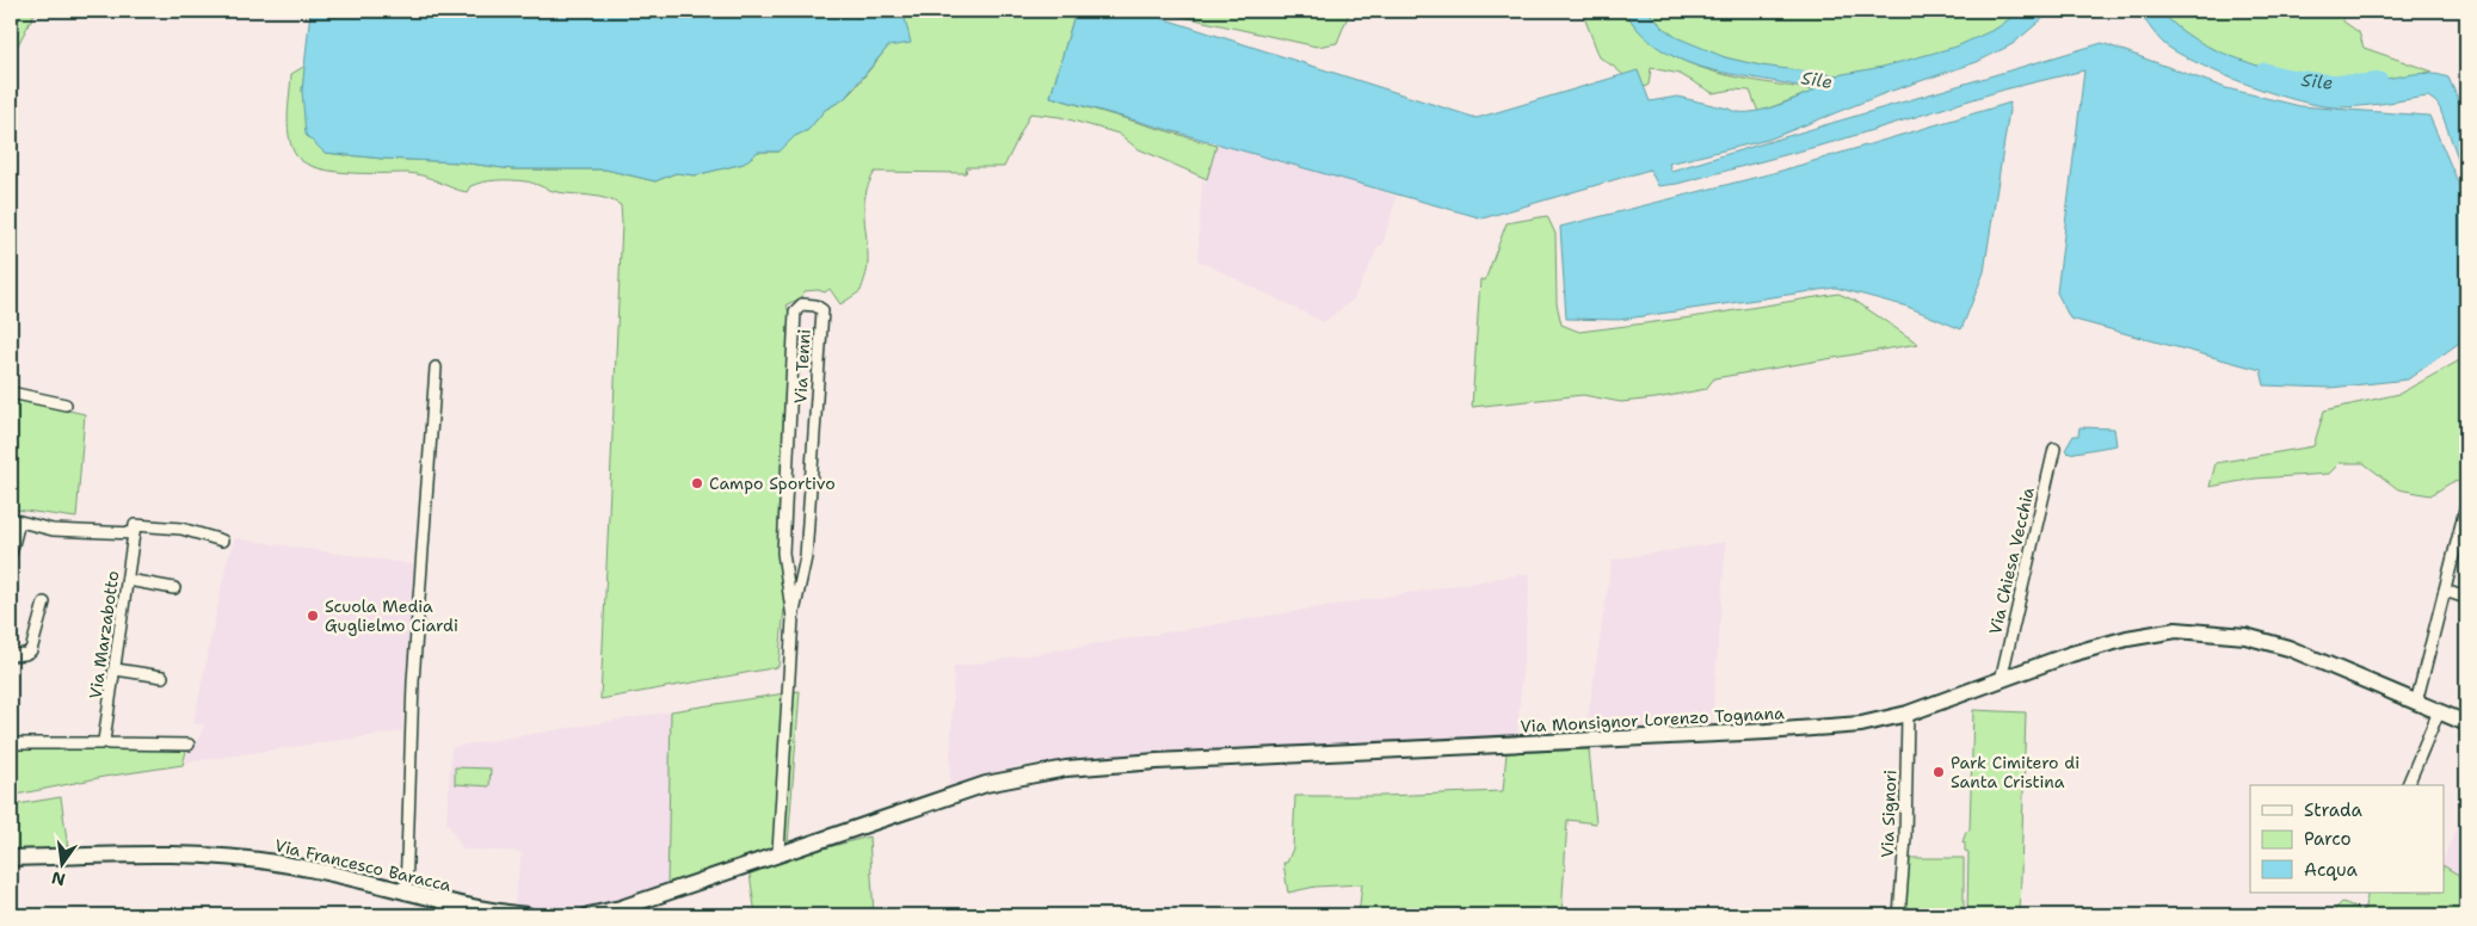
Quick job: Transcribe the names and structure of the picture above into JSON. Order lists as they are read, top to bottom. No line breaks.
{"streets":{"street":["Via Tenni","Via Chiesa Vecchia","Via Marzabotto","Via Monsignor Lorenzo Tognana","Via Signori","Via Francesco Baracca"]},"crossings":[["Via Tenni","Via Monsignor Lorenzo Tognana"],["Via Chiesa Vecchia","Via Monsignor Lorenzo Tognana"],["Via Monsignor Lorenzo Tognana","Via Signori"]],"water":["Sile"],"places":["Campo Sportivo","Scuola Media Guglielmo Ciardi","Park Cimitero di Santa Cristina"],"legend":["Strada","Parco","Acqua"],"north":"bottom"}
